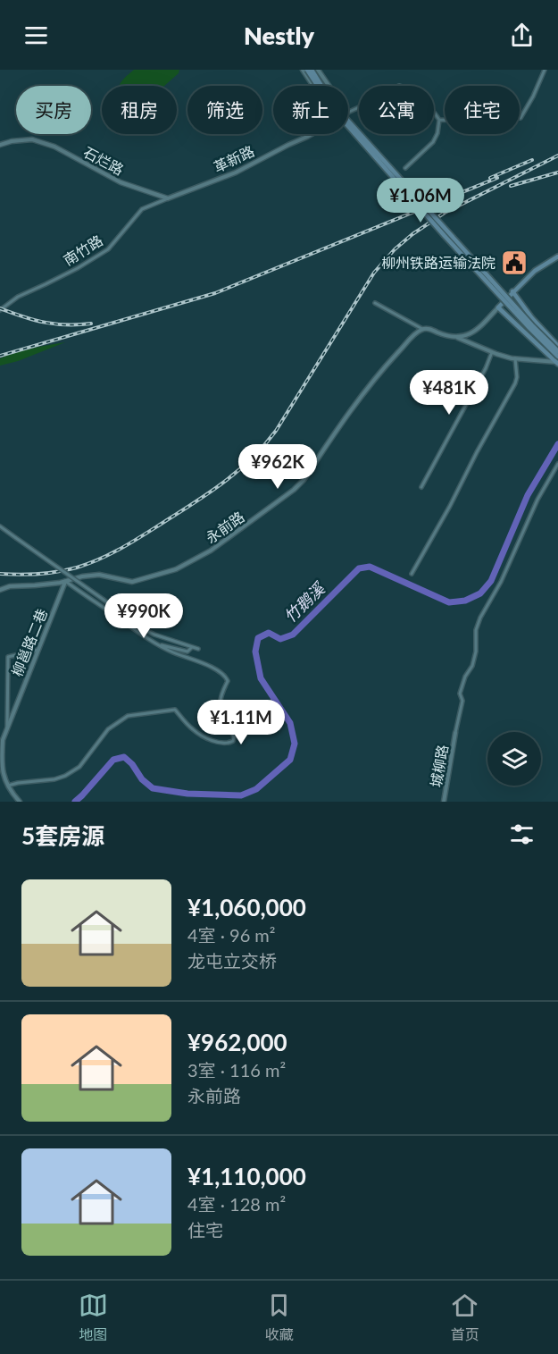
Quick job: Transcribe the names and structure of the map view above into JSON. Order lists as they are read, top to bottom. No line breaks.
{"streets":{"street":["革新路","石烂路","南竹路","永前路","柳邕路二巷","城柳路"]},"crossings":[["革新路","石烂路"],["革新路","南竹路"],["石烂路","南竹路"],["永前路","柳邕路二巷"]],"water":["竹鹅溪"],"places":{"public building":["柳州铁路运输法院"]},"page":{"header":"Nestly","chip":["买房","租房","筛选","新上","公寓","住宅"],"price":["¥1.06M","¥481K","¥962K","¥990K","¥1.11M"],"heading":"5套房源","list":[{"name":"¥1,060,000","note":"4室 · 96 m² · 龙屯立交桥"},{"name":"¥962,000","note":"3室 · 116 m² · 永前路"},{"name":"¥1,110,000","note":"4室 · 128 m² · 住宅"}],"tabs":["地图","收藏","首页"]}}
